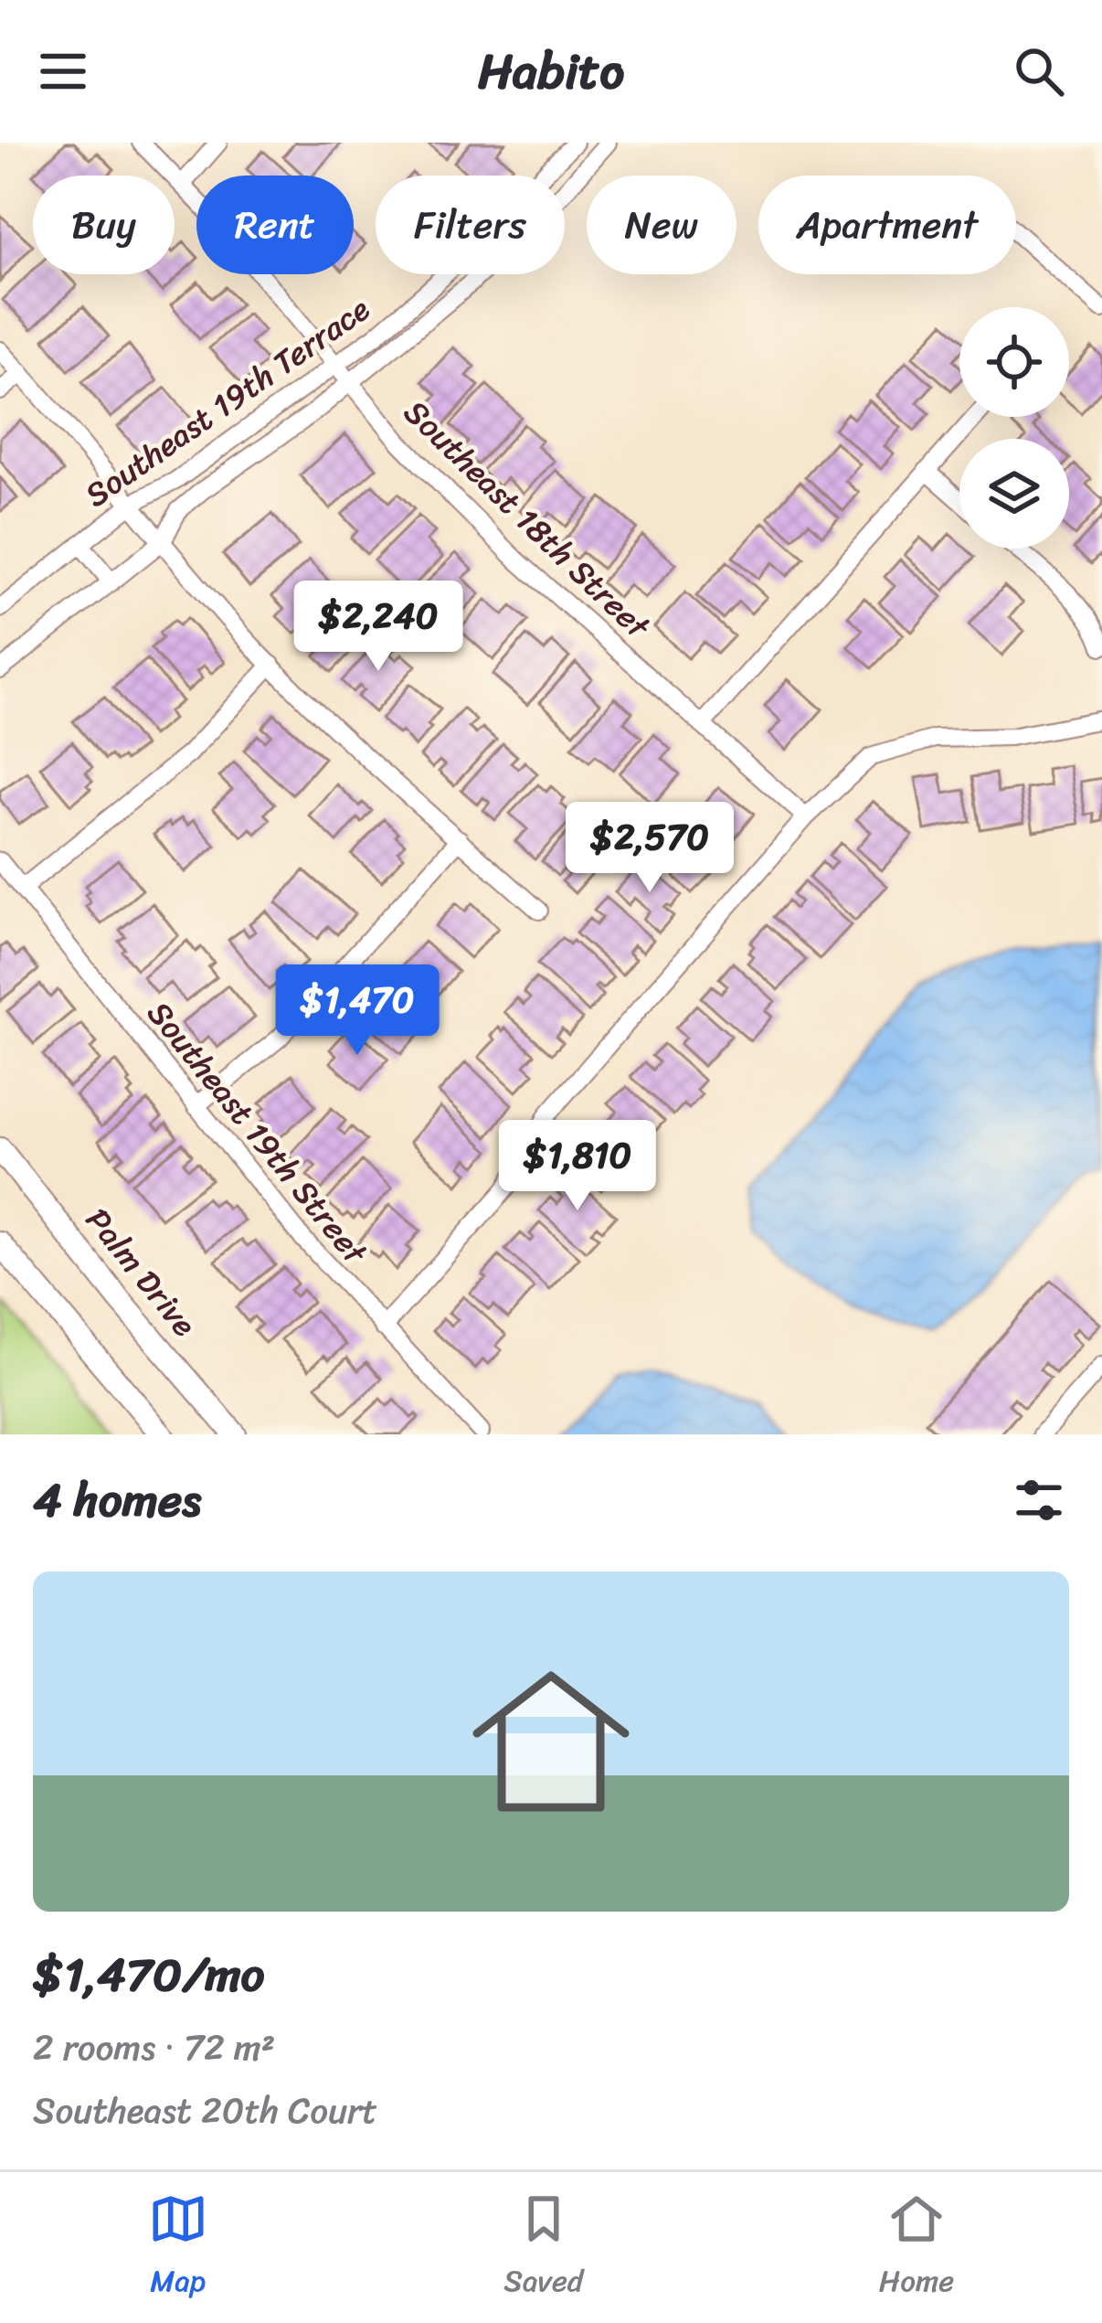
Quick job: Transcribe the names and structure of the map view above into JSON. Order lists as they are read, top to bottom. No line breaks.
{"streets":{"main road":["Palm Drive"],"street":["Southeast 19th Terrace","Southeast 18th Street","Southeast 19th Street"]},"crossings":[["Southeast 19th Terrace","Southeast 18th Street"]],"page":{"header":"Habito","chip":["Buy","Rent","Filters","New","Apartment"],"price":["$2,240","$2,570","$1,470","$1,810"],"heading":"4 homes","list":[{"name":"$1,470/mo","note":"2 rooms · 72 m² · Southeast 20th Court"}],"tabs":["Map","Saved","Home"]}}
